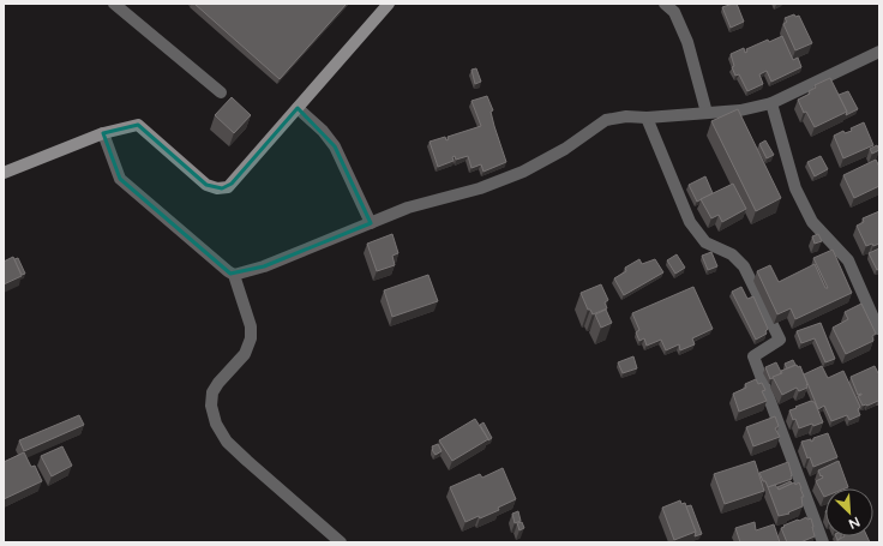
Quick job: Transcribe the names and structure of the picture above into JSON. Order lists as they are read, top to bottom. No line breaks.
{"north":"bottom right"}
